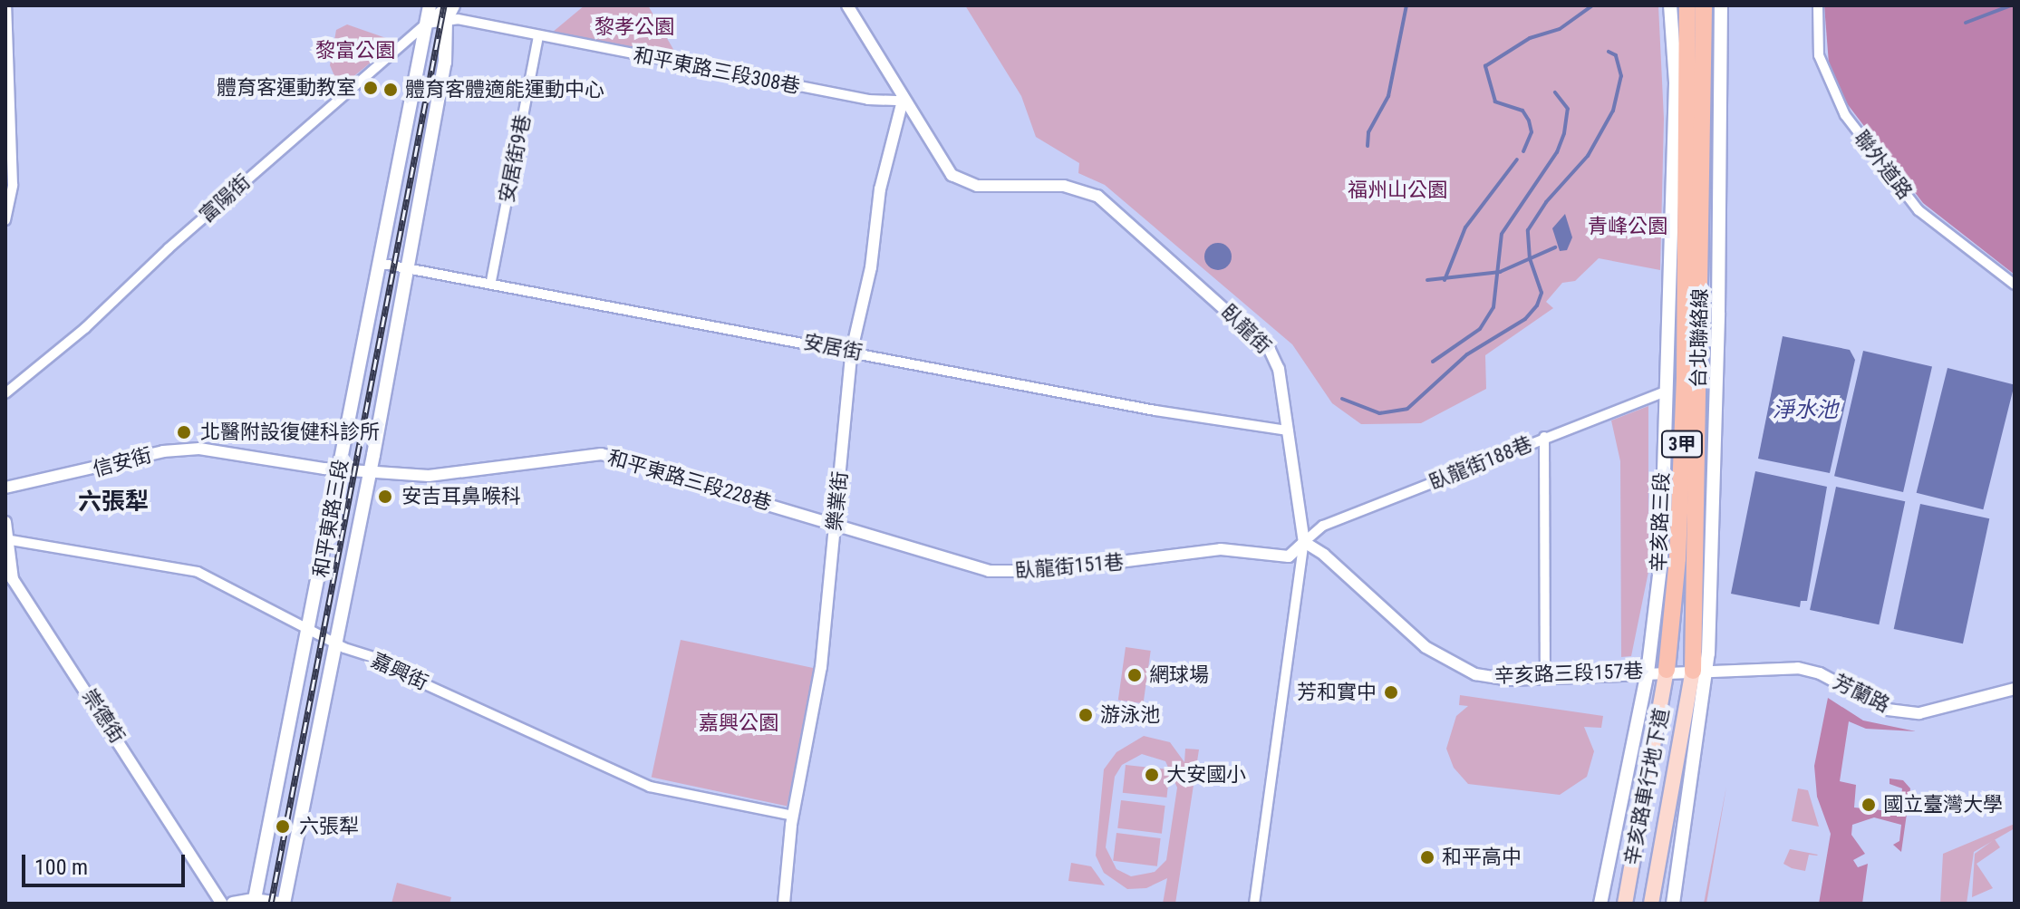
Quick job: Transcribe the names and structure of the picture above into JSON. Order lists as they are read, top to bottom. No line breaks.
{"streets":{"highway":["台北聯絡線","3甲"],"main road":["和平東路三段","辛亥路三段","辛亥路車行地下道"],"street":["和平東路三段308巷","安居街9巷","聯外道路","富陽街","臥龍街","安居街","信安街","臥龍街188巷","和平東路三段228巷","樂業街","臥龍街151巷","嘉興街","辛亥路三段157巷","芳蘭路","崇德街"]},"crossings":[["和平東路三段308巷","安居街9巷"],["和平東路三段308巷","臥龍街"],["和平東路三段308巷","樂業街"],["和平東路三段308巷","和平東路三段"],["安居街9巷","安居街"],["富陽街","和平東路三段"],["臥龍街","安居街"],["臥龍街","臥龍街188巷"],["臥龍街","樂業街"],["臥龍街","臥龍街151巷"],["臥龍街","辛亥路三段157巷"],["台北聯絡線","辛亥路三段157巷"],["台北聯絡線","芳蘭路"],["台北聯絡線","辛亥路車行地下道"],["安居街","樂業街"],["安居街","和平東路三段"],["信安街","和平東路三段228巷"],["信安街","和平東路三段"],["臥龍街188巷","辛亥路三段"],["臥龍街188巷","臥龍街151巷"],["臥龍街188巷","辛亥路三段157巷"],["和平東路三段228巷","樂業街"],["和平東路三段228巷","和平東路三段"],["和平東路三段228巷","臥龍街151巷"],["樂業街","臥龍街151巷"],["樂業街","嘉興街"],["和平東路三段","嘉興街"],["辛亥路三段","辛亥路三段157巷"],["臥龍街151巷","辛亥路三段157巷"],["嘉興街","崇德街"],["辛亥路三段157巷","芳蘭路"],["辛亥路三段157巷","辛亥路車行地下道"],["芳蘭路","辛亥路車行地下道"]],"districts":["六張犁"],"water":["淨水池"],"parks":["黎孝公園","黎富公園","福州山公園","青峰公園","嘉興公園"],"places":["體育客運動教室","體育客體適能運動中心","北醫附設復健科診所","安吉耳鼻喉科","網球場","芳和實中","游泳池","大安國小","國立臺灣大學","六張犁","和平高中"],"scale_bar":"100 m"}
